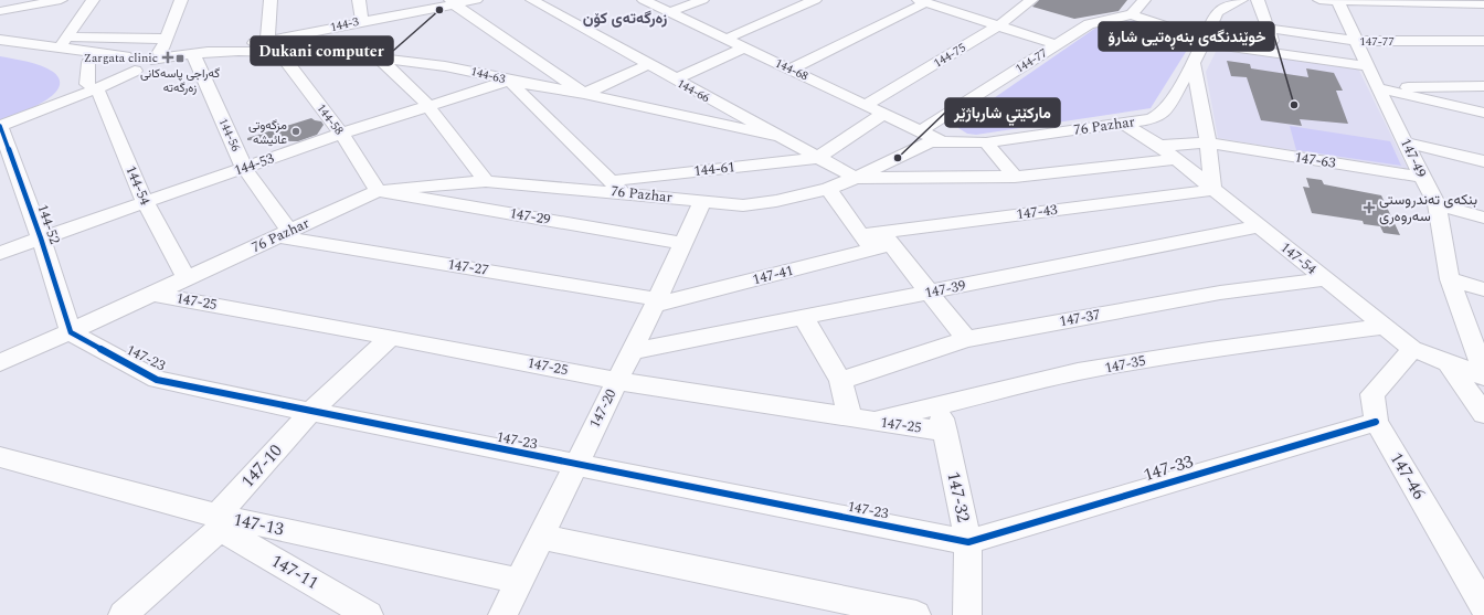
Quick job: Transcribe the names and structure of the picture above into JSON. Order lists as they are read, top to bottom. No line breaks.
{"streets":{"street":["144-3","147-77","144-75","144-77","144-68","144-63","144-66","144-58","76 Pazhar","144-56","147-49","147-63","144-53","144-61","144-54","147-43","147-29","144-52","147-54","147-27","147-41","147-39","147-25","147-37","147-23","147-35","147-20","147-10","147-33","147-46","147-32","147-13","147-11"]},"crossings":[["144-3","144-63"],["144-3","144-56"],["147-77","147-49"],["144-75","144-68"],["144-77","144-68"],["144-68","76 Pazhar"],["144-63","144-66"],["144-63","144-58"],["144-63","144-56"],["144-63","144-53"],["144-66","76 Pazhar"],["144-66","144-61"],["144-58","76 Pazhar"],["144-58","144-53"],["144-58","147-29"],["76 Pazhar","144-56"],["76 Pazhar","144-61"],["76 Pazhar","144-54"],["76 Pazhar","147-29"],["76 Pazhar","144-52"],["76 Pazhar","147-54"],["76 Pazhar","147-27"],["76 Pazhar","147-25"],["76 Pazhar","147-23"],["76 Pazhar","147-20"],["144-56","144-53"],["144-56","147-27"],["147-49","147-63"],["147-49","147-54"],["147-63","147-54"],["144-53","144-54"],["144-53","144-52"],["147-43","147-54"],["147-43","147-41"],["147-29","147-20"],["144-52","147-23"],["147-54","147-39"],["147-54","147-37"],["147-54","147-35"],["147-54","147-46"],["147-27","147-41"],["147-27","147-20"],["147-41","147-20"],["147-39","147-20"],["147-25","147-35"],["147-25","147-20"],["147-25","147-10"],["147-25","147-32"],["147-23","147-20"],["147-23","147-10"],["147-23","147-33"],["147-23","147-32"],["147-35","147-32"],["147-20","147-13"],["147-10","147-13"],["147-10","147-11"],["147-33","147-46"],["147-33","147-32"],["147-13","147-11"]],"districts":["زەرگەتەی کۆن"],"places":{"other":["Dukani computer","خوێندنگەی بنەڕەتیی شارۆ","مزگەوتی عائیشە","مارکێتي شارباژێر"],"health":["Zargata clinic","بنکەی تەندروستی سەروەری"],"transit":["گەراجی پاسەکانی زەرگەتە"]}}
